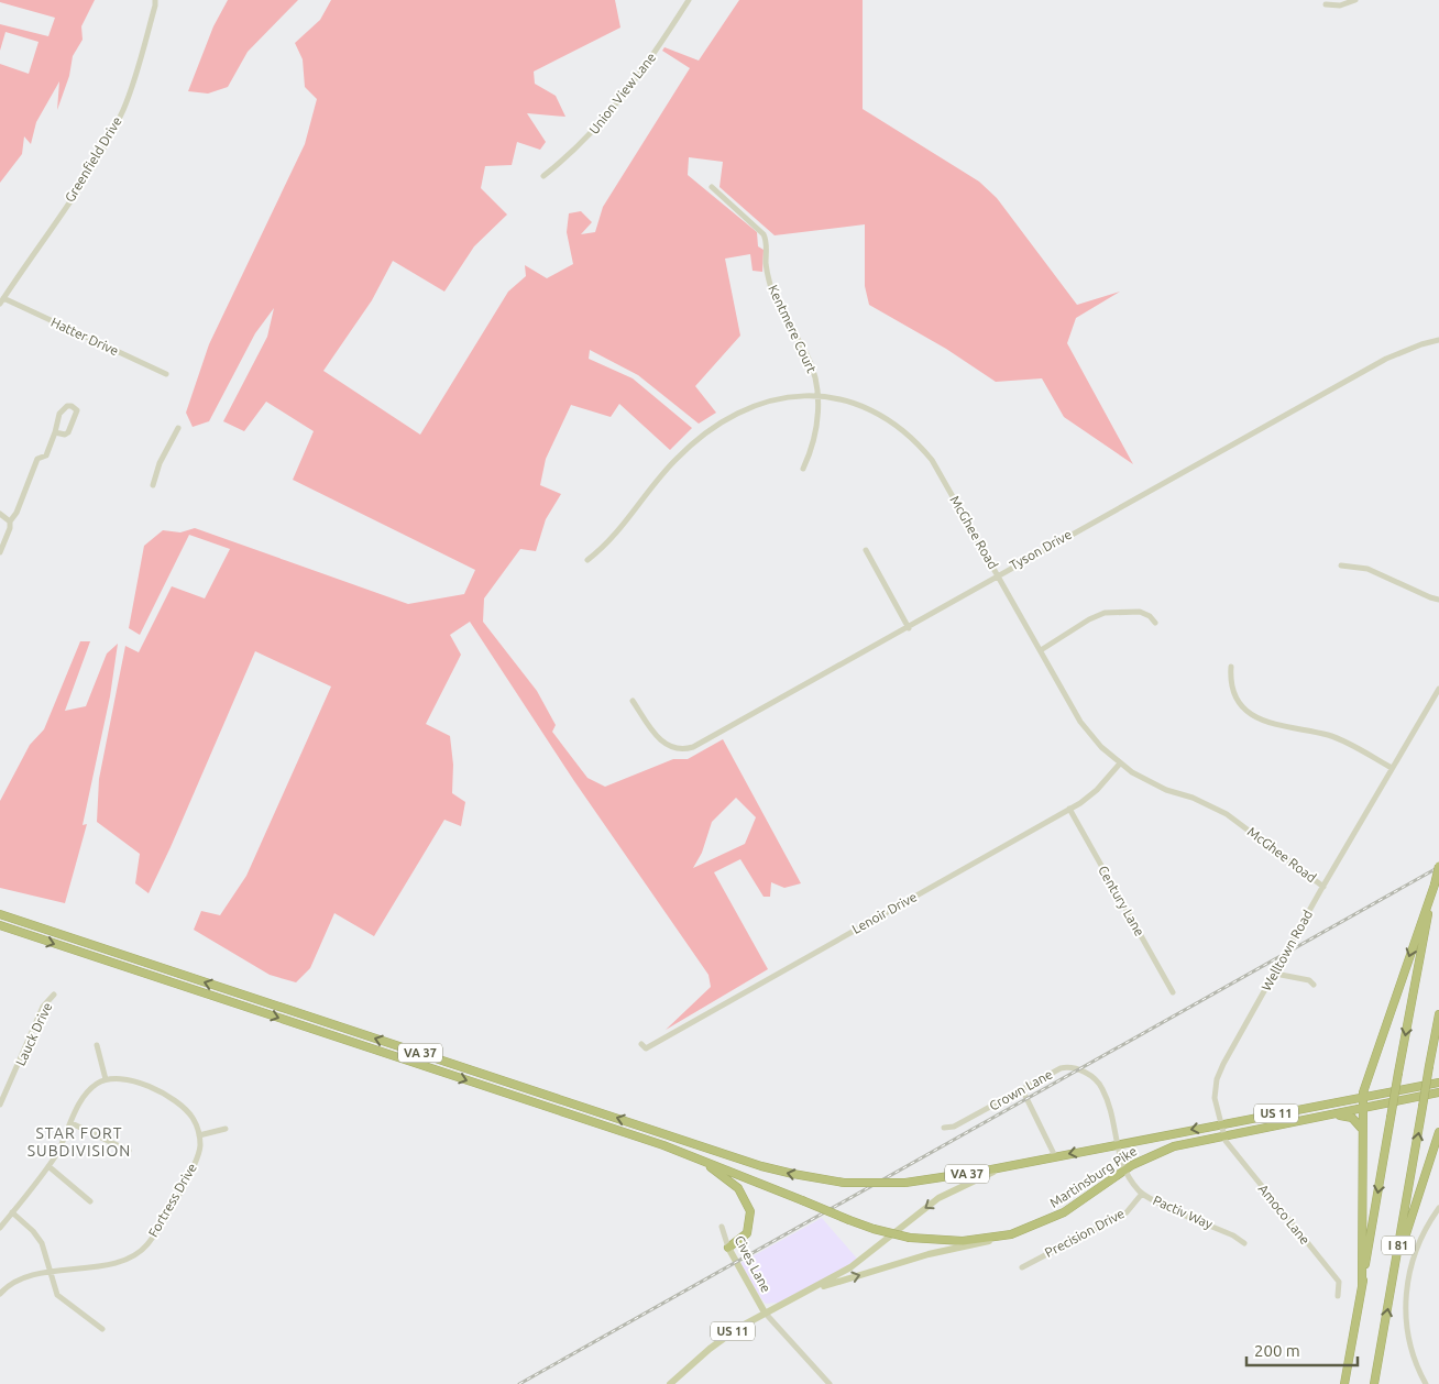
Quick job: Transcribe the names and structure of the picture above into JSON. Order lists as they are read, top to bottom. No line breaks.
{"streets":{"highway":["VA 37","US 11","Martinsburg Pike","I 81"],"main road":["Cives Lane"],"street":["Union View Lane","Greenfield Drive","Kentmere Court","Hatter Drive","McGhee Road","Tyson Drive","Century Lane","Lenoir Drive","Welltown Road","Lauck Drive","Crown Lane","Fortress Drive","Pactiv Way","Amoco Lane","Precision Drive"]},"crossings":[["Greenfield Drive","Hatter Drive"],["Kentmere Court","McGhee Road"],["McGhee Road","Tyson Drive"],["McGhee Road","Lenoir Drive"],["McGhee Road","Welltown Road"],["Century Lane","Lenoir Drive"],["Welltown Road","Martinsburg Pike"],["Welltown Road","Amoco Lane"],["VA 37","US 11"],["VA 37","Martinsburg Pike"],["Crown Lane","Martinsburg Pike"],["Crown Lane","Pactiv Way"],["US 11","Martinsburg Pike"],["US 11","Cives Lane"],["Martinsburg Pike","Pactiv Way"],["Martinsburg Pike","Amoco Lane"],["Pactiv Way","Precision Drive"]],"districts":["STAR FORT SUBDIVISION"],"scale_bar":"200 m"}
